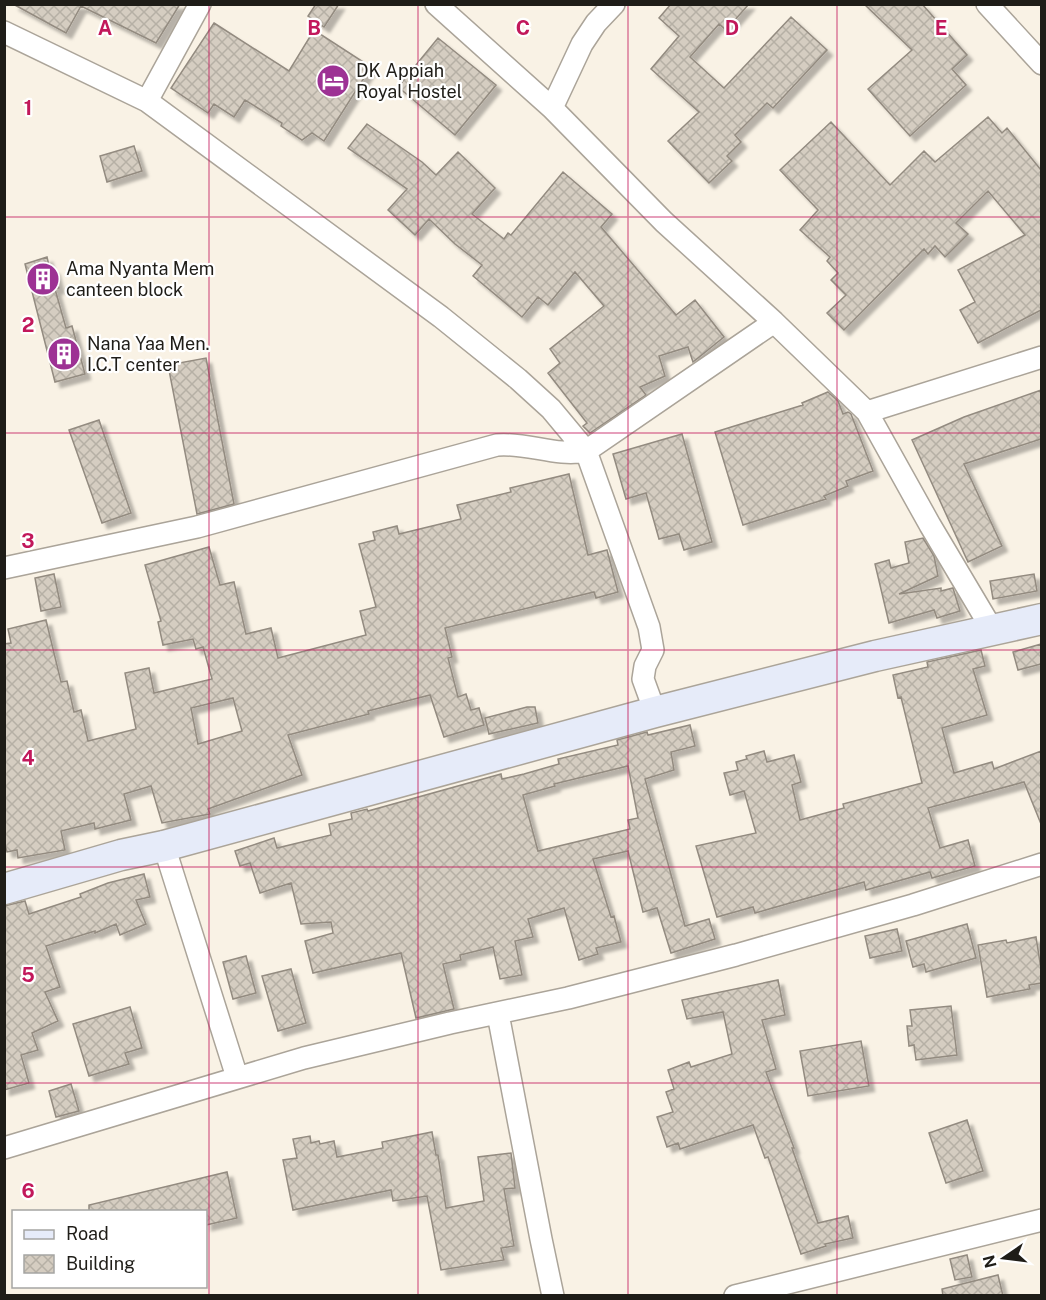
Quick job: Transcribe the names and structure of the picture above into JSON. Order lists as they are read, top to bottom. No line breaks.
{"places":{"hotel":["DK Appiah Royal Hostel"],"building":["Ama Nyanta Mem canteen block","Nana Yaa Men. I.C.T center"]},"legend":["Road","Building"],"north":"left","grid":{"columns":["A","B","C","D","E"],"rows":["1","2","3","4","5","6"]}}
